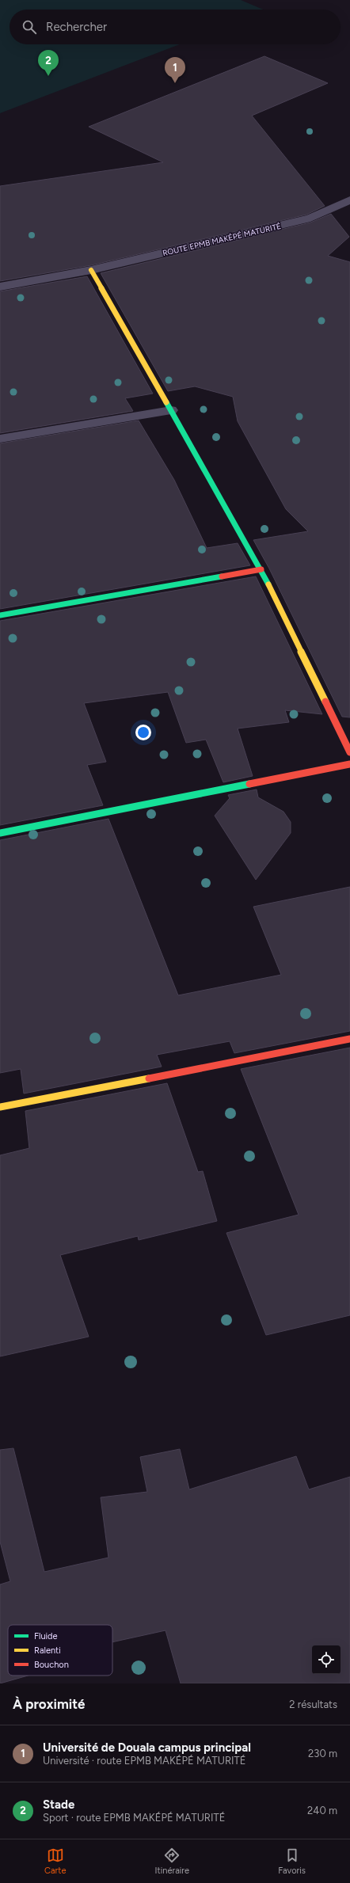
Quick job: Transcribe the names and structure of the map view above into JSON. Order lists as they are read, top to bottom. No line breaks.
{"streets":{"street":["ROUTE EPMB MAKÉPÉ MATURITÉ"]},"legend":["Fluide","Ralenti","Bouchon"],"page":{"search":"Rechercher","pins":["2","1"],"heading":["À proximité","2 résultats"],"list":[{"mark":"1","name":"Université de Douala campus principal","note":"Université · route EPMB MAKÉPÉ MATURITÉ","value":"230 m"},{"mark":"2","name":"Stade","note":"Sport · route EPMB MAKÉPÉ MATURITÉ","value":"240 m"}],"nav":["Carte","Itinéraire","Favoris"]}}
